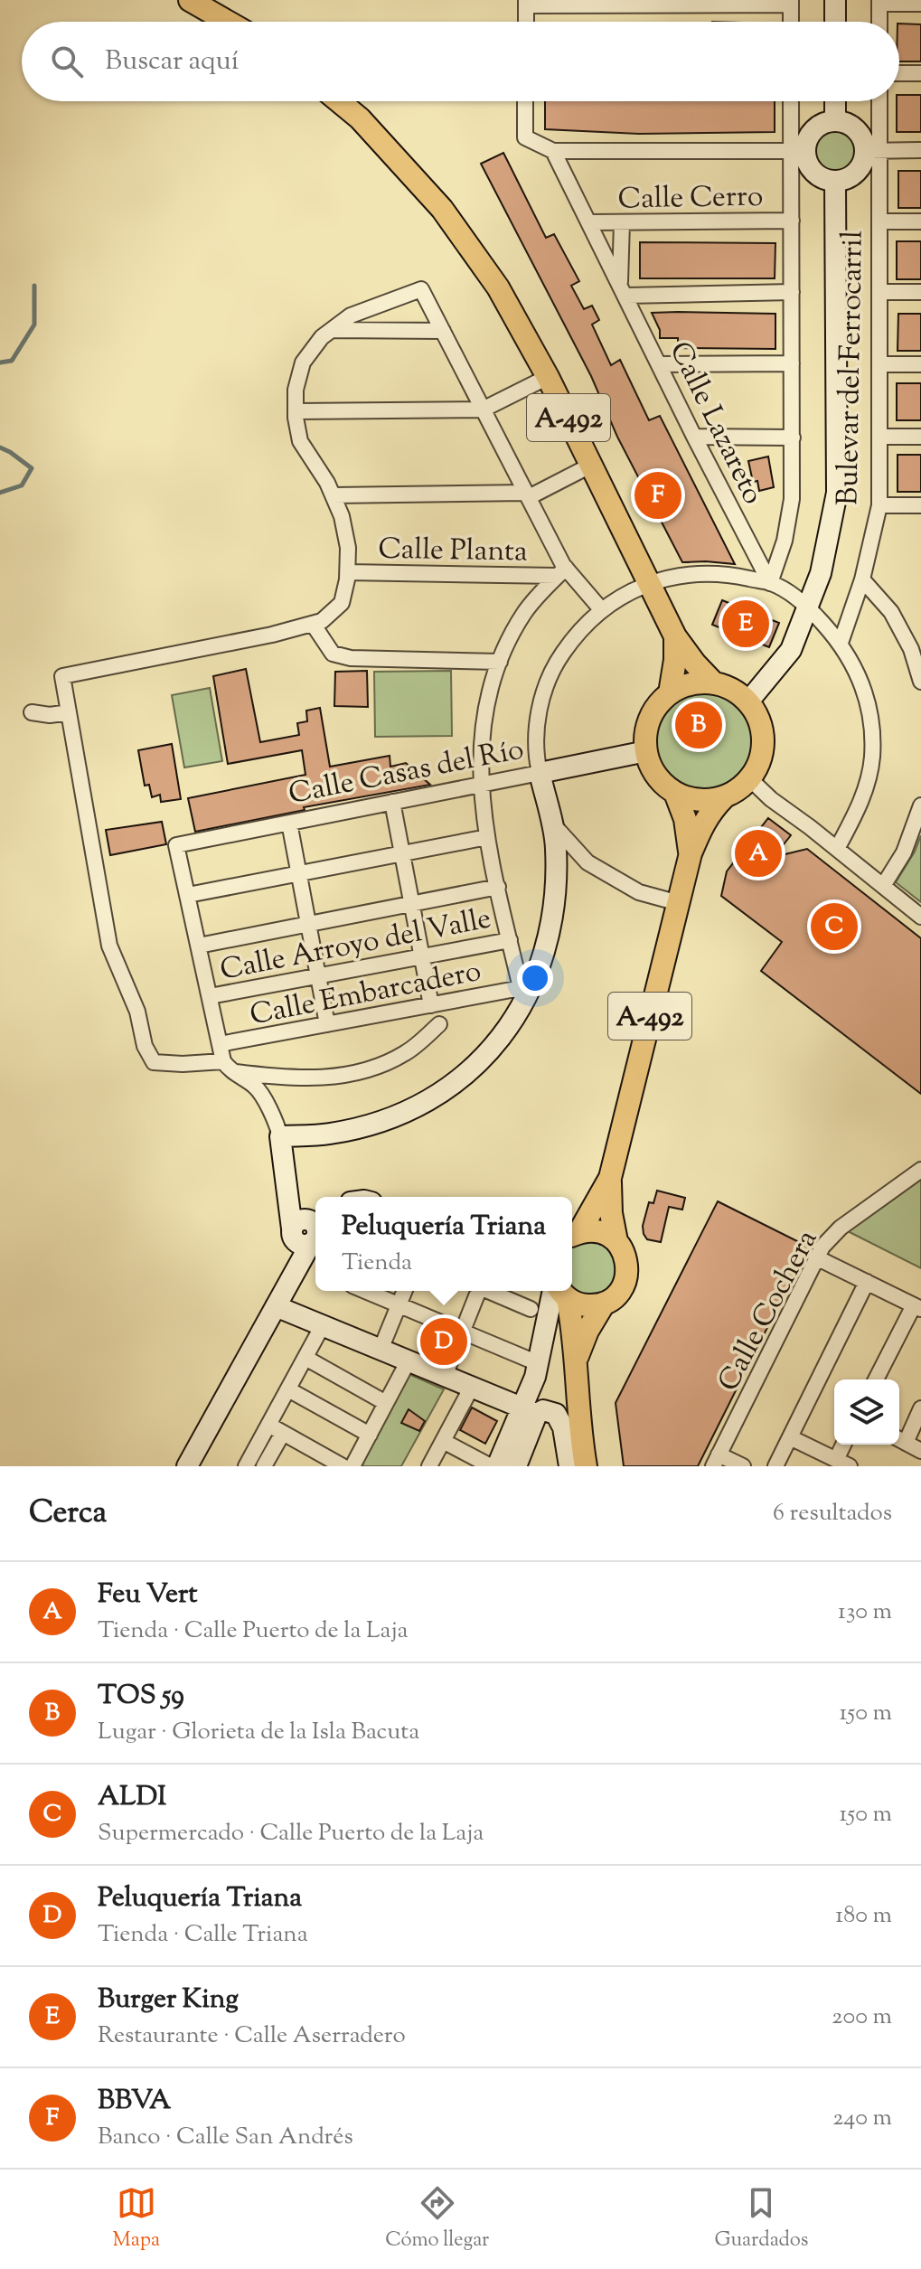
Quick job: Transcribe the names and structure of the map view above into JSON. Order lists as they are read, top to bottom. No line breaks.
{"streets":{"main road":["A-492"],"street":["Calle Cerro","Bulevar del Ferrocarril","Calle Lazareto","Calle Planta","Calle Casas del Río","Calle Arroyo del Valle","Calle Embarcadero","Calle Cochera"]},"crossings":[["Calle Cerro","Bulevar del Ferrocarril"],["Calle Cerro","Calle Lazareto"],["Bulevar del Ferrocarril","A-492"],["Bulevar del Ferrocarril","Calle Lazareto"],["Bulevar del Ferrocarril","Calle Casas del Río"],["A-492","Calle Casas del Río"]],"page":{"search":"Buscar aquí","pins":["F","E","B","A","C","D"],"popup":["Peluquería Triana","Tienda"],"heading":["Cerca","6 resultados"],"list":[{"mark":"A","name":"Feu Vert","note":"Tienda · Calle Puerto de la Laja","value":"130 m"},{"mark":"B","name":"TOS 59","note":"Lugar · Glorieta de la Isla Bacuta","value":"150 m"},{"mark":"C","name":"ALDI","note":"Supermercado · Calle Puerto de la Laja","value":"150 m"},{"mark":"D","name":"Peluquería Triana","note":"Tienda · Calle Triana","value":"180 m"},{"mark":"E","name":"Burger King","note":"Restaurante · Calle Aserradero","value":"200 m"},{"mark":"F","name":"BBVA","note":"Banco · Calle San Andrés","value":"240 m"}],"nav":["Mapa","Cómo llegar","Guardados"]}}
